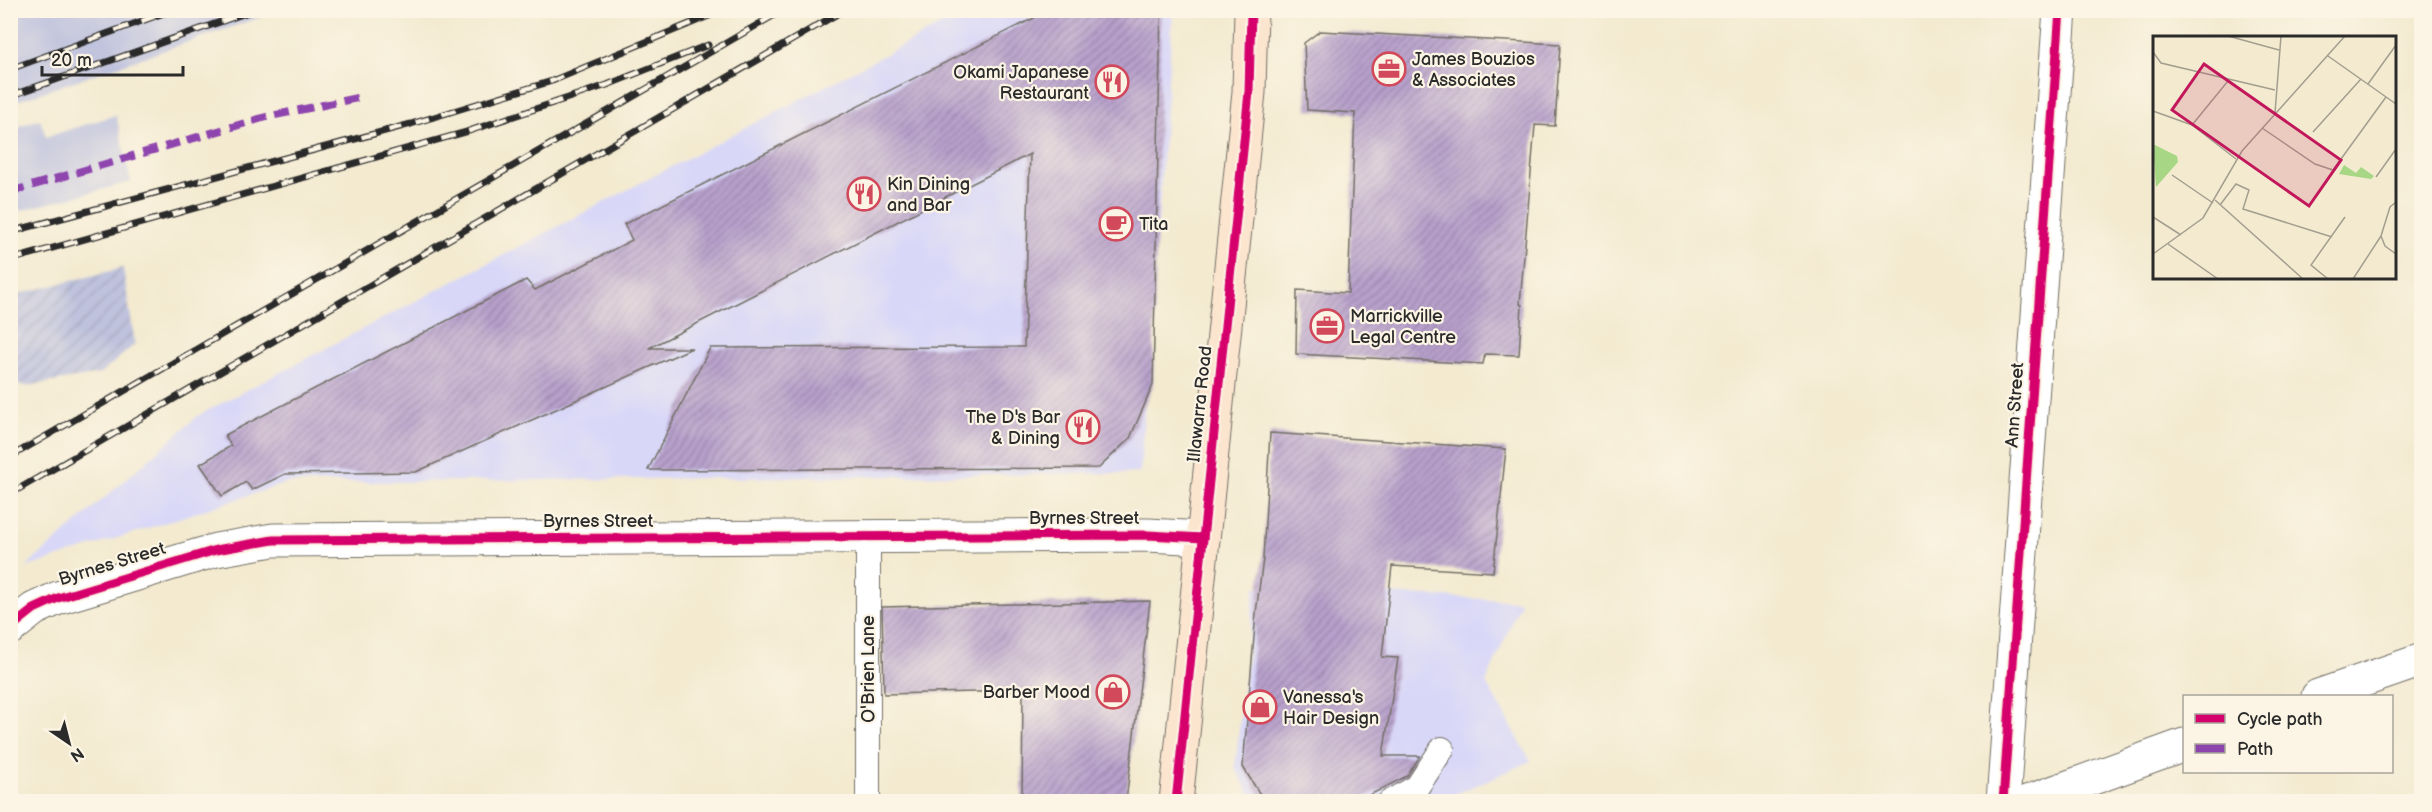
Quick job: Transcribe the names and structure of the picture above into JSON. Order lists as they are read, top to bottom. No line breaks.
{"streets":{"main road":["Illawarra Road"],"street":["Ann Street","Byrnes Street"],"lane":["O'Brien Lane"]},"crossings":[["Illawarra Road","Byrnes Street"],["Byrnes Street","O'Brien Lane"]],"places":{"office":["James Bouzios & Associates","Marrickville Legal Centre"],"restaurant":["Okami Japanese Restaurant","Kin Dining and Bar","The D's Bar & Dining"],"cafe":["Tita"],"shop":["Barber Mood","Vanessa's Hair Design"]},"legend":["Cycle path","Path"],"scale_bar":"20 m","north":"bottom right"}
